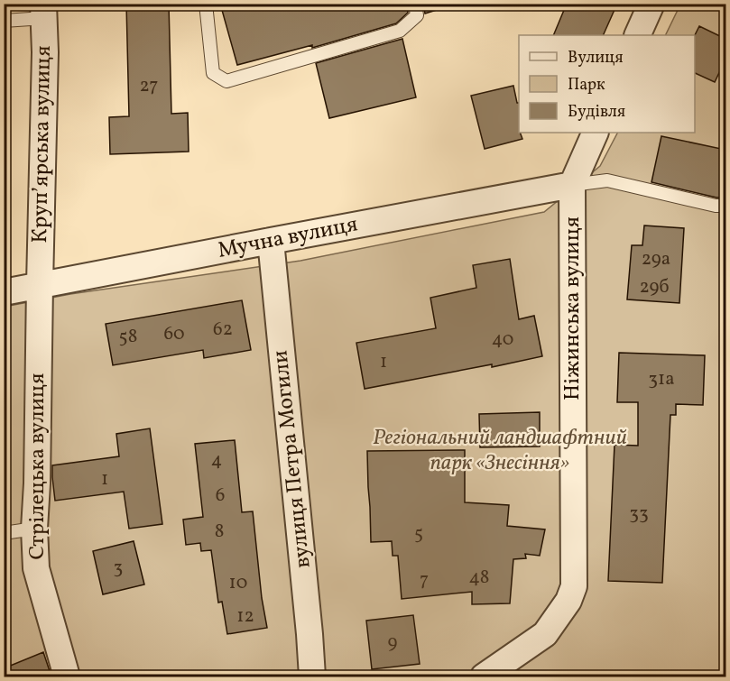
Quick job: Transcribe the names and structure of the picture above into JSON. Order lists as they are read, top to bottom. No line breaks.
{"streets":{"street":["Крупʼярська вулиця","Мучна вулиця","Ніжинська вулиця","вулиця Петра Могили","Стрілецька вулиця"]},"crossings":[["Крупʼярська вулиця","Мучна вулиця"],["Крупʼярська вулиця","Стрілецька вулиця"],["Мучна вулиця","Ніжинська вулиця"],["Мучна вулиця","вулиця Петра Могили"],["Мучна вулиця","Стрілецька вулиця"]],"parks":["Регіональний ландшафтний парк «Знесіння»"],"house_numbers":["27","29а","29б","62","60","58","40","1","31а","4","1","6","33","8","5","3","48","7","10","12","9"],"legend":["Вулиця","Парк","Будівля"]}
